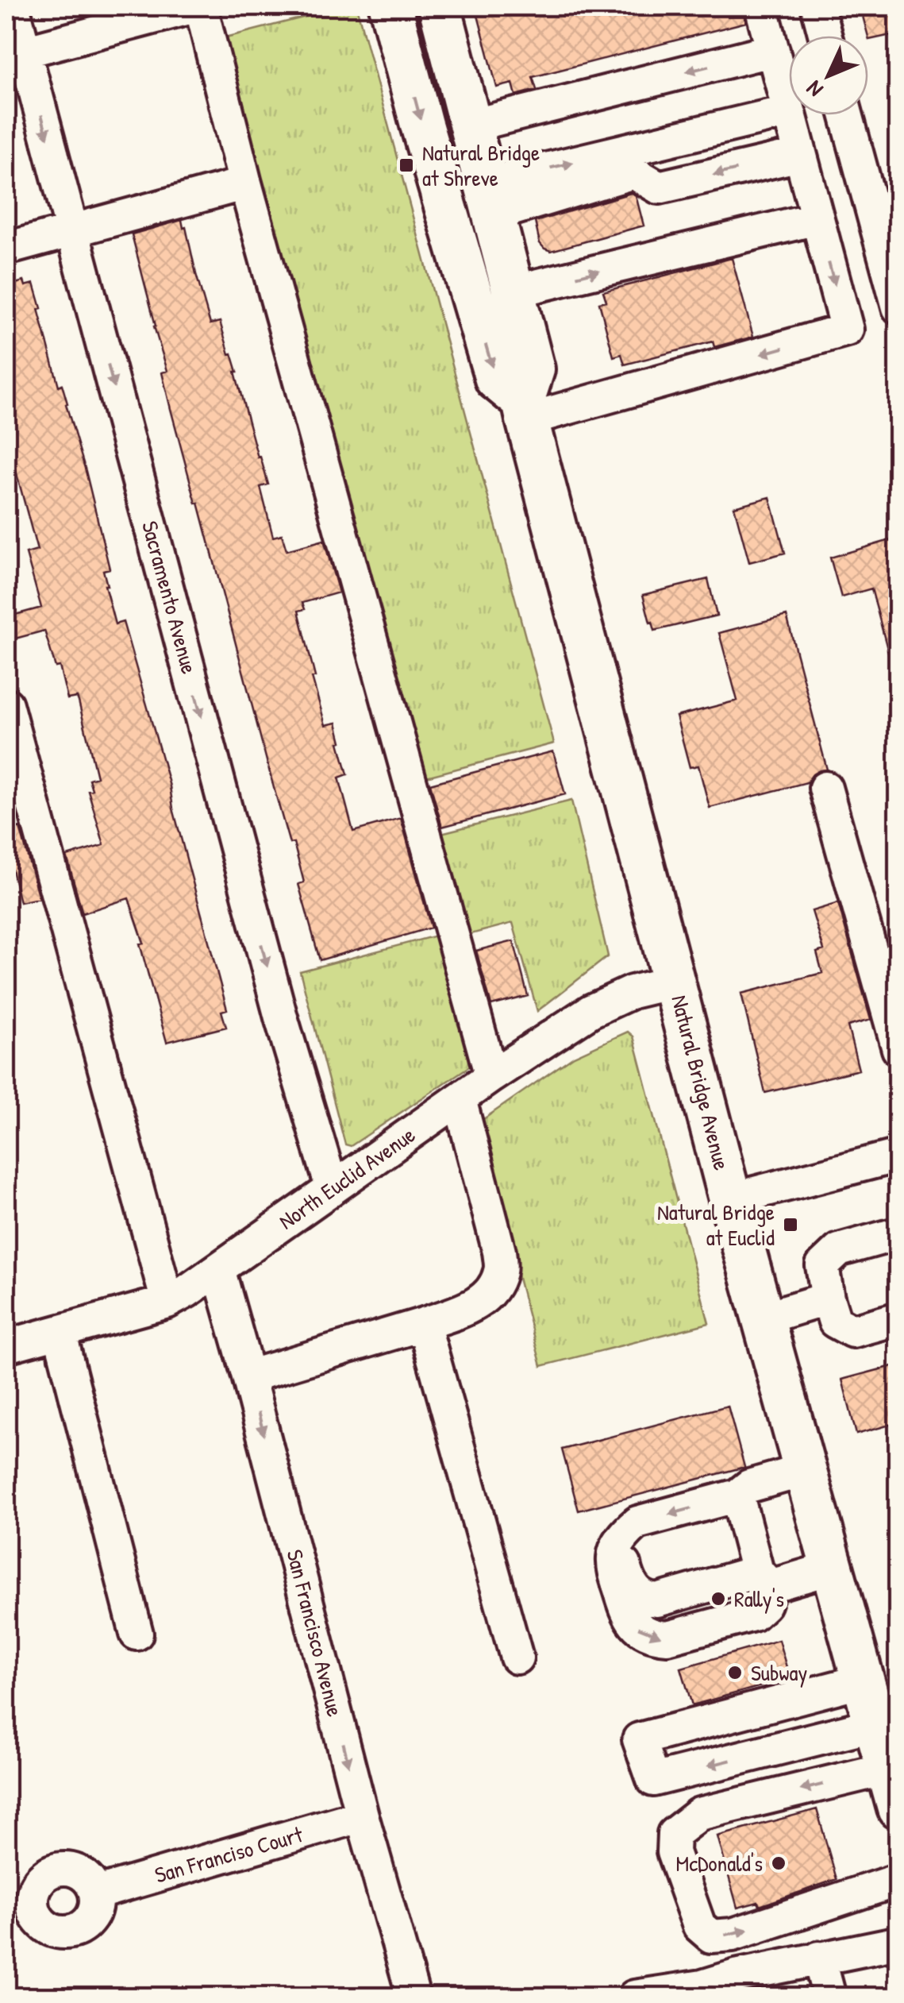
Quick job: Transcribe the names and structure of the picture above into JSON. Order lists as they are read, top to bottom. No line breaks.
{"streets":{"main road":["Natural Bridge Avenue"],"street":["Sacramento Avenue","North Euclid Avenue","San Francisco Avenue","San Franciso Court"]},"crossings":[["Sacramento Avenue","North Euclid Avenue"],["Natural Bridge Avenue","North Euclid Avenue"],["North Euclid Avenue","San Francisco Avenue"],["San Francisco Avenue","San Franciso Court"]],"places":{"transit":["Natural Bridge at Shreve","Natural Bridge at Euclid"],"other":["Rally's","Subway","McDonald's"]},"north":"bottom left"}
